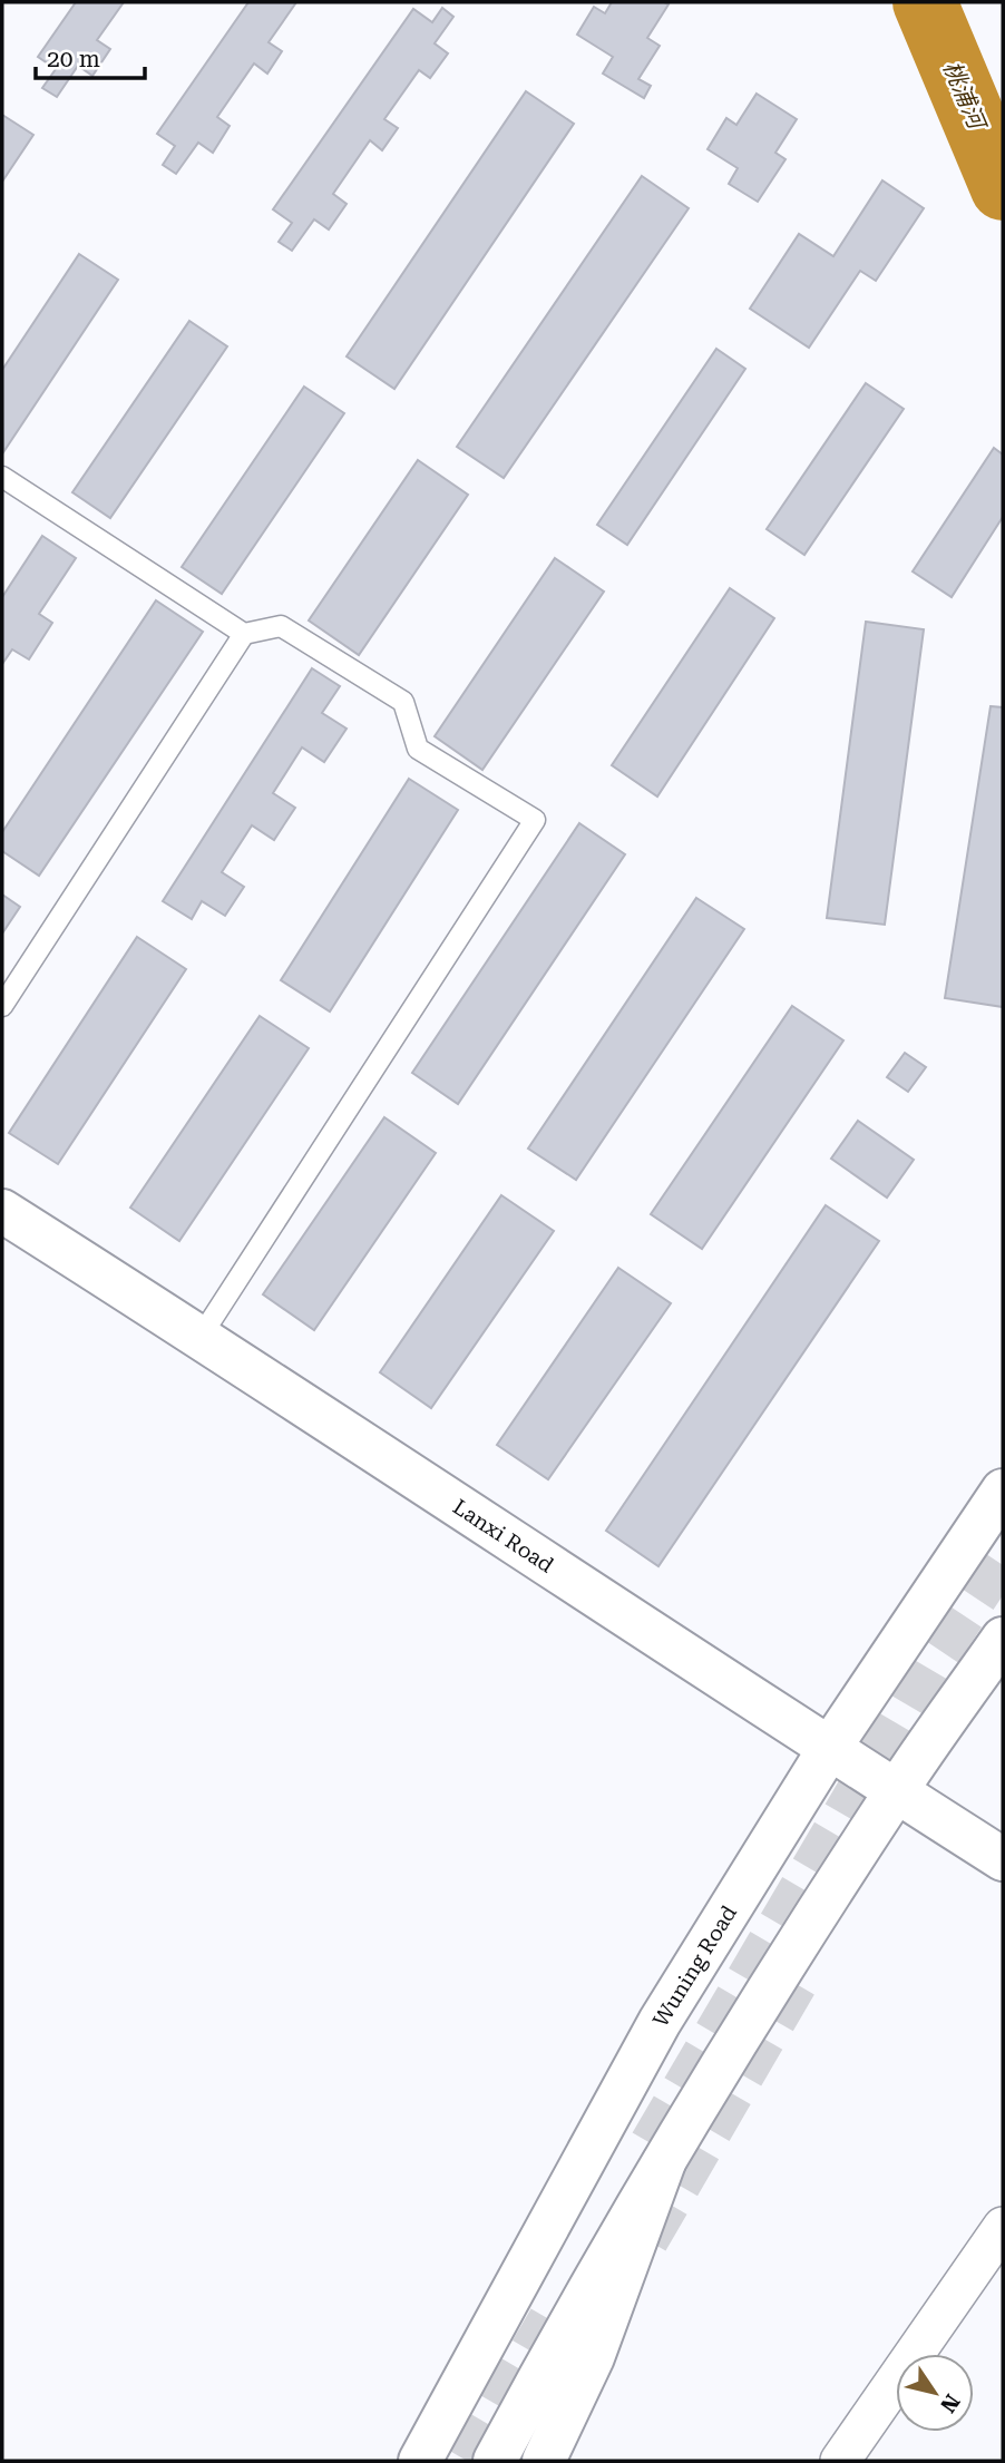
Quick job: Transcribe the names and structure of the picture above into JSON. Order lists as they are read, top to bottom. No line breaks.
{"streets":{"main road":["Lanxi Road","Wuning Road"]},"crossings":[["Lanxi Road","Wuning Road"]],"water":["桃浦河"],"scale_bar":"20 m","north":"bottom right"}
